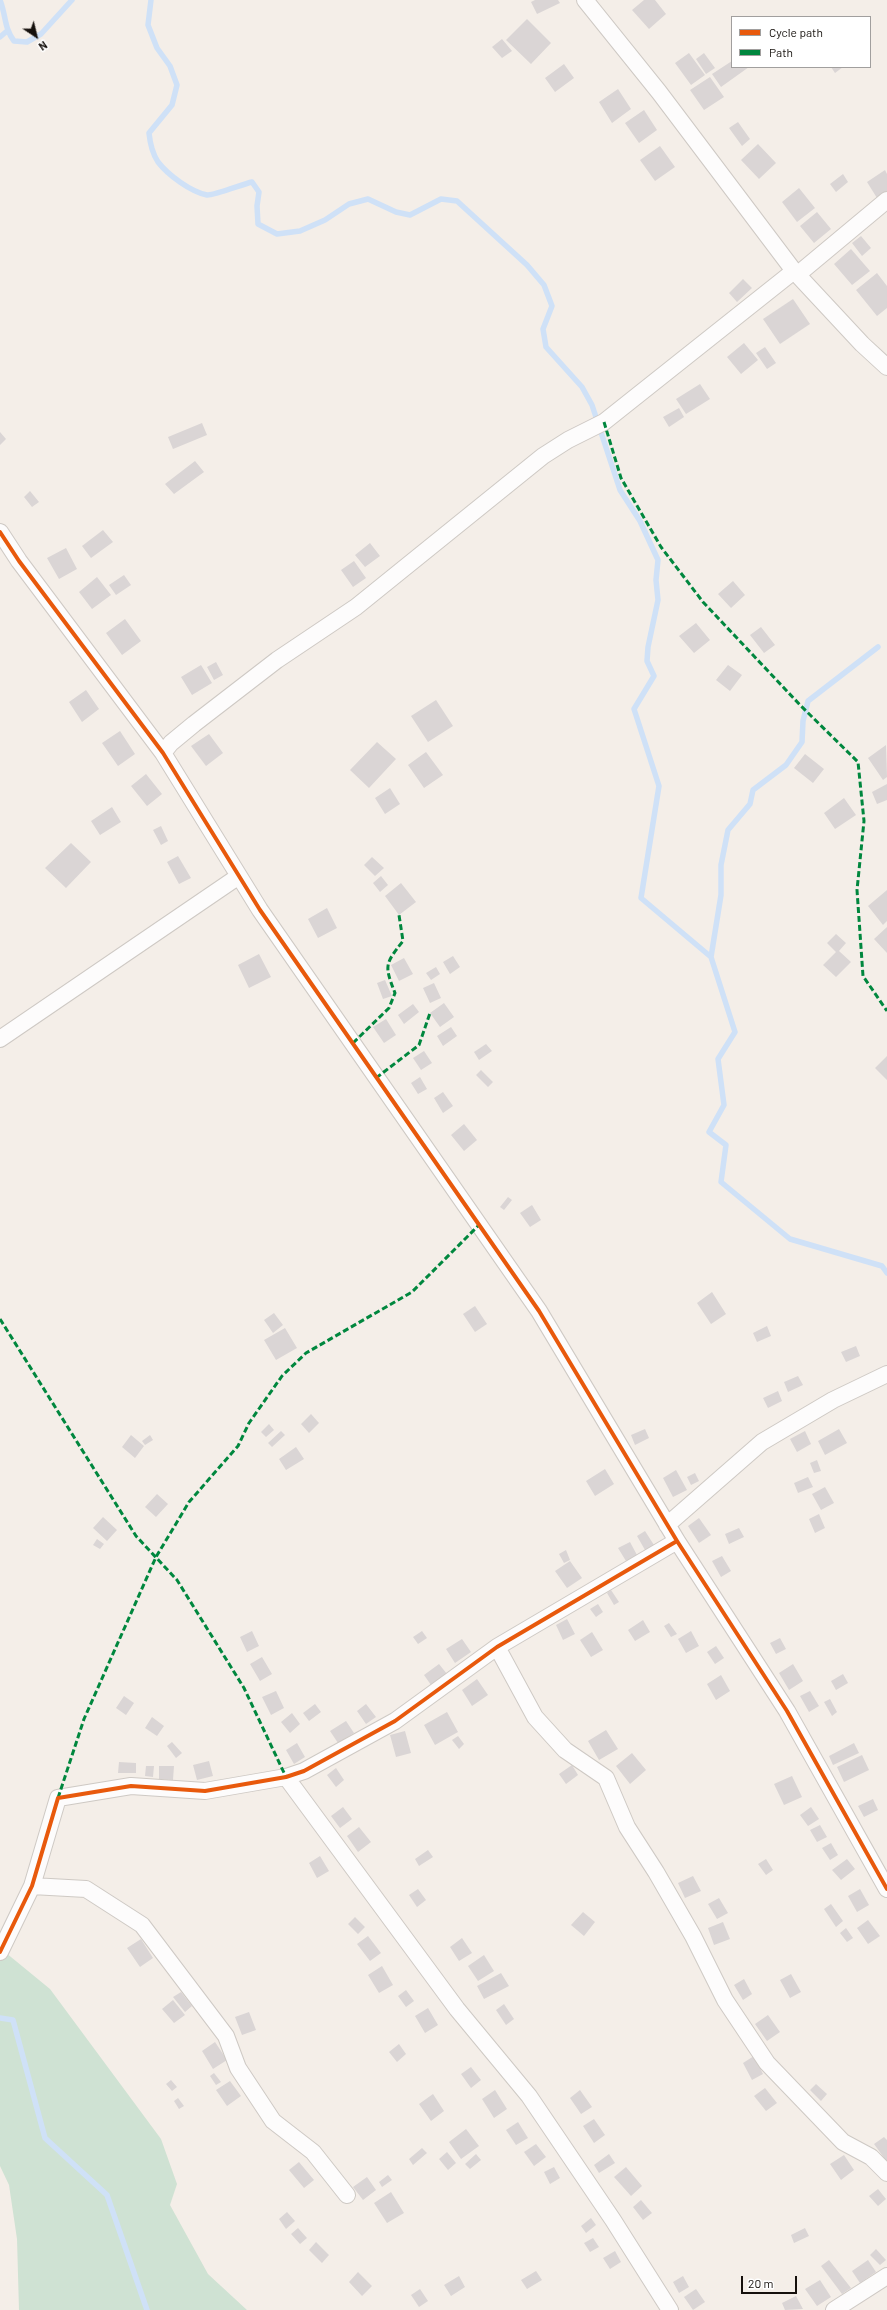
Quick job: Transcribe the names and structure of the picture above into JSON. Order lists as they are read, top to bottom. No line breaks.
{"legend":["Cycle path","Path"],"scale_bar":"20 m","north":"bottom right"}
